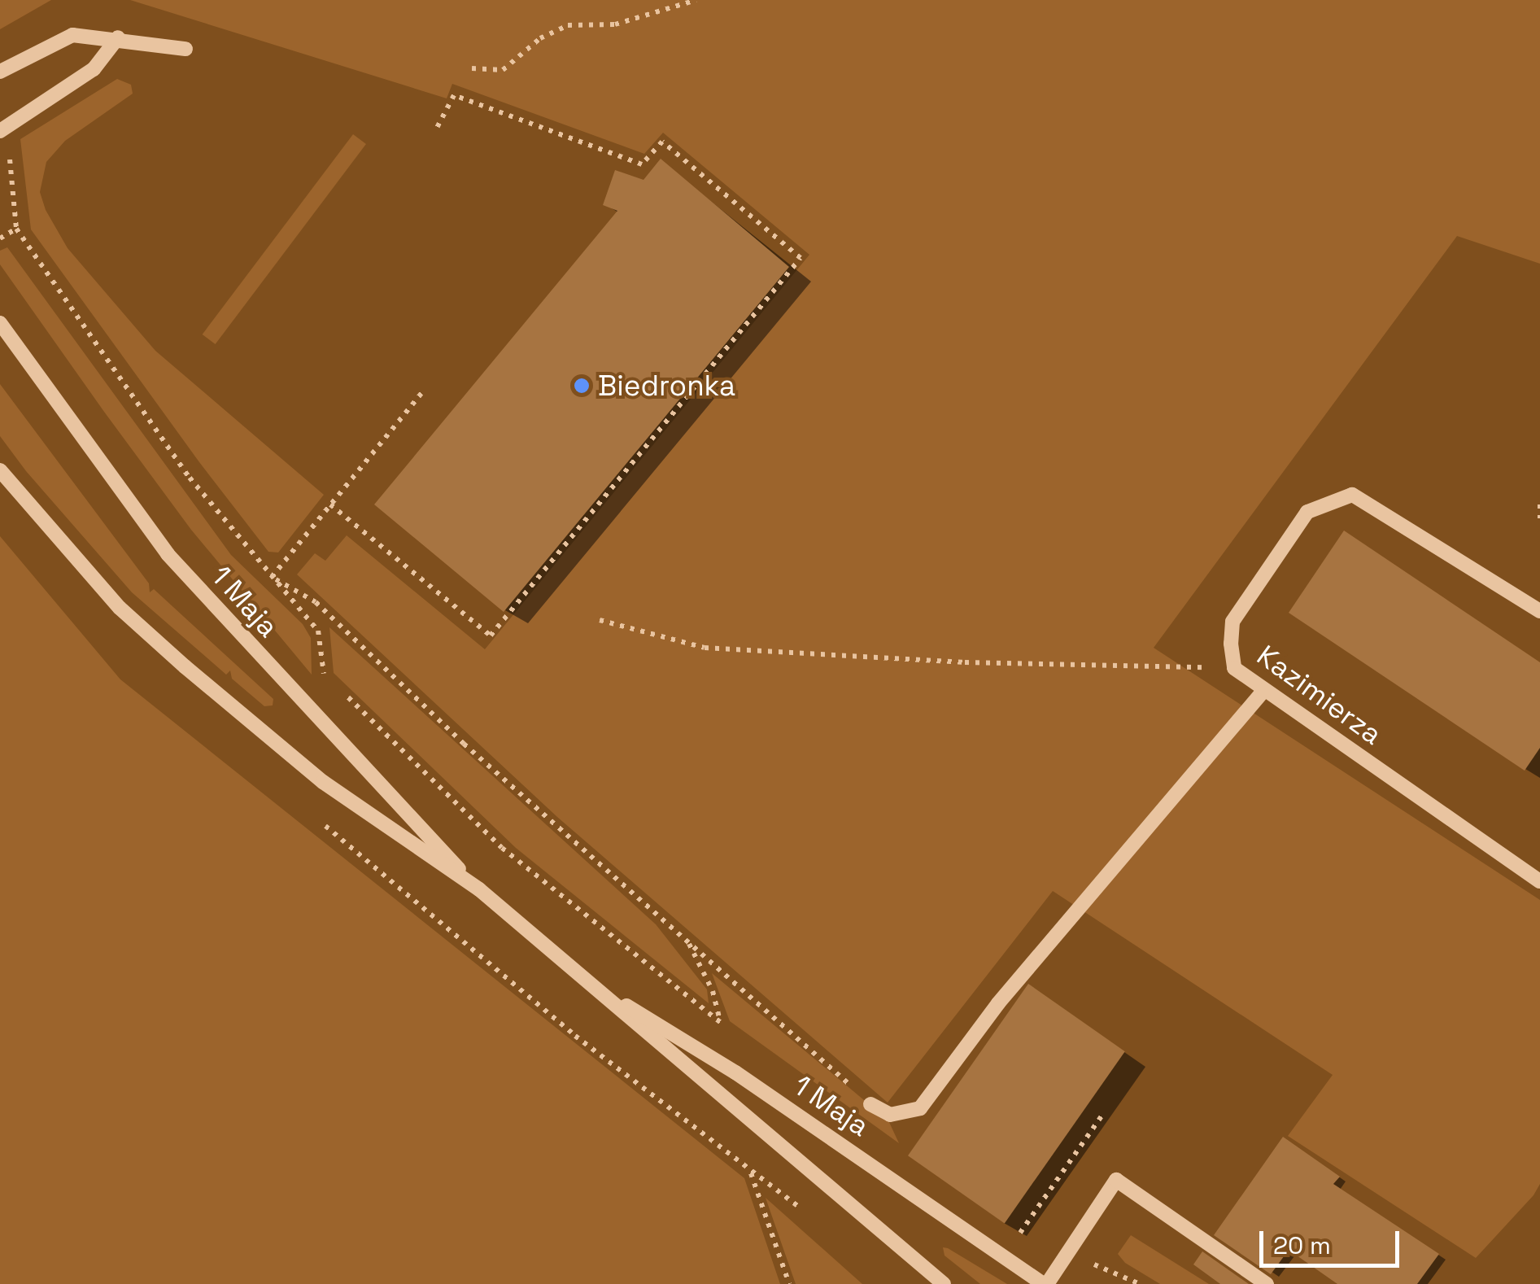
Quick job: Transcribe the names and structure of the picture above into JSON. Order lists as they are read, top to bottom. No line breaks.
{"streets":{"street":["1 Maja","Kazimierza"]},"places":["Biedronka"],"scale_bar":"20 m"}
